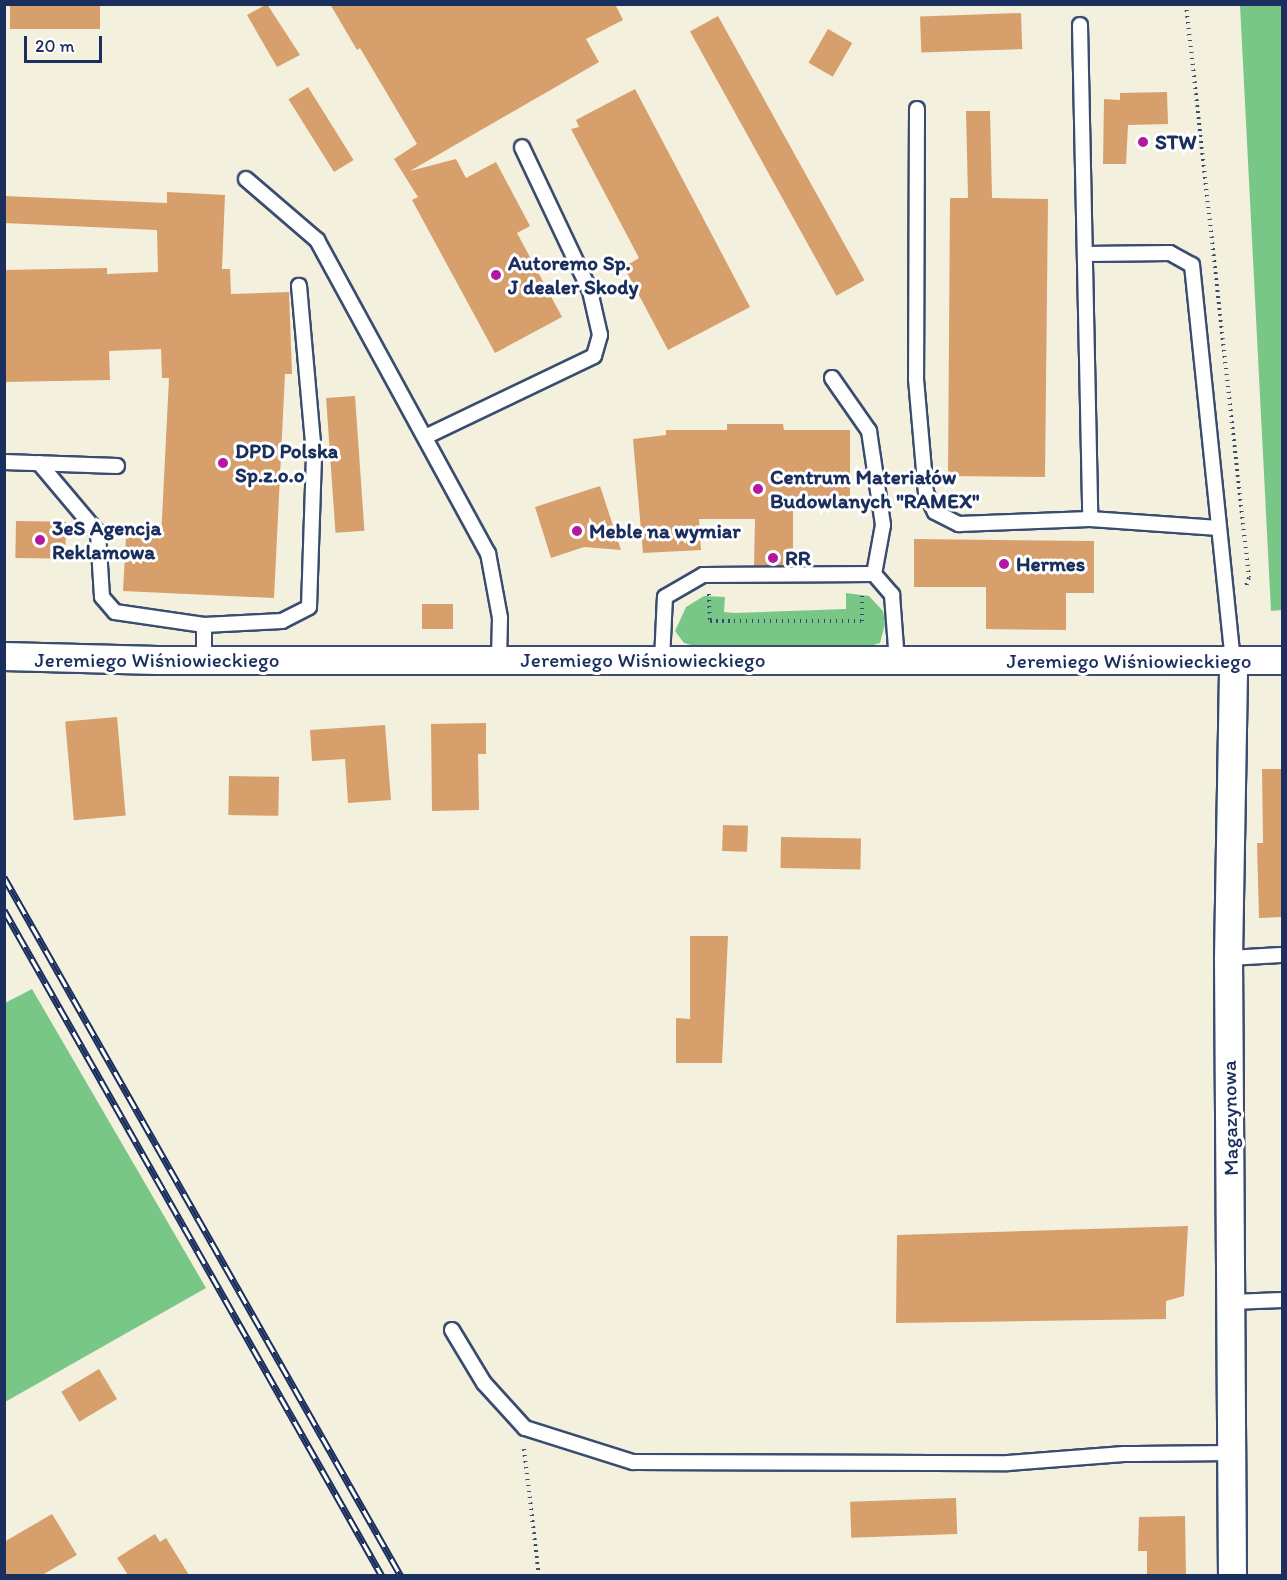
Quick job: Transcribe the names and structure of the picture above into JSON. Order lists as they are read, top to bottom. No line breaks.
{"streets":{"street":["Jeremiego Wiśniowieckiego","Magazynowa"]},"crossings":[["Jeremiego Wiśniowieckiego","Magazynowa"]],"places":["STW","Autoremo Sp. J dealer Skody","DPD Polska Sp.z.o.o","Centrum Materiałów Budowlanych \"RAMEX\"","Meble na wymiar","3eS Agencja Reklamowa","RR","Hermes"],"scale_bar":"20 m"}
